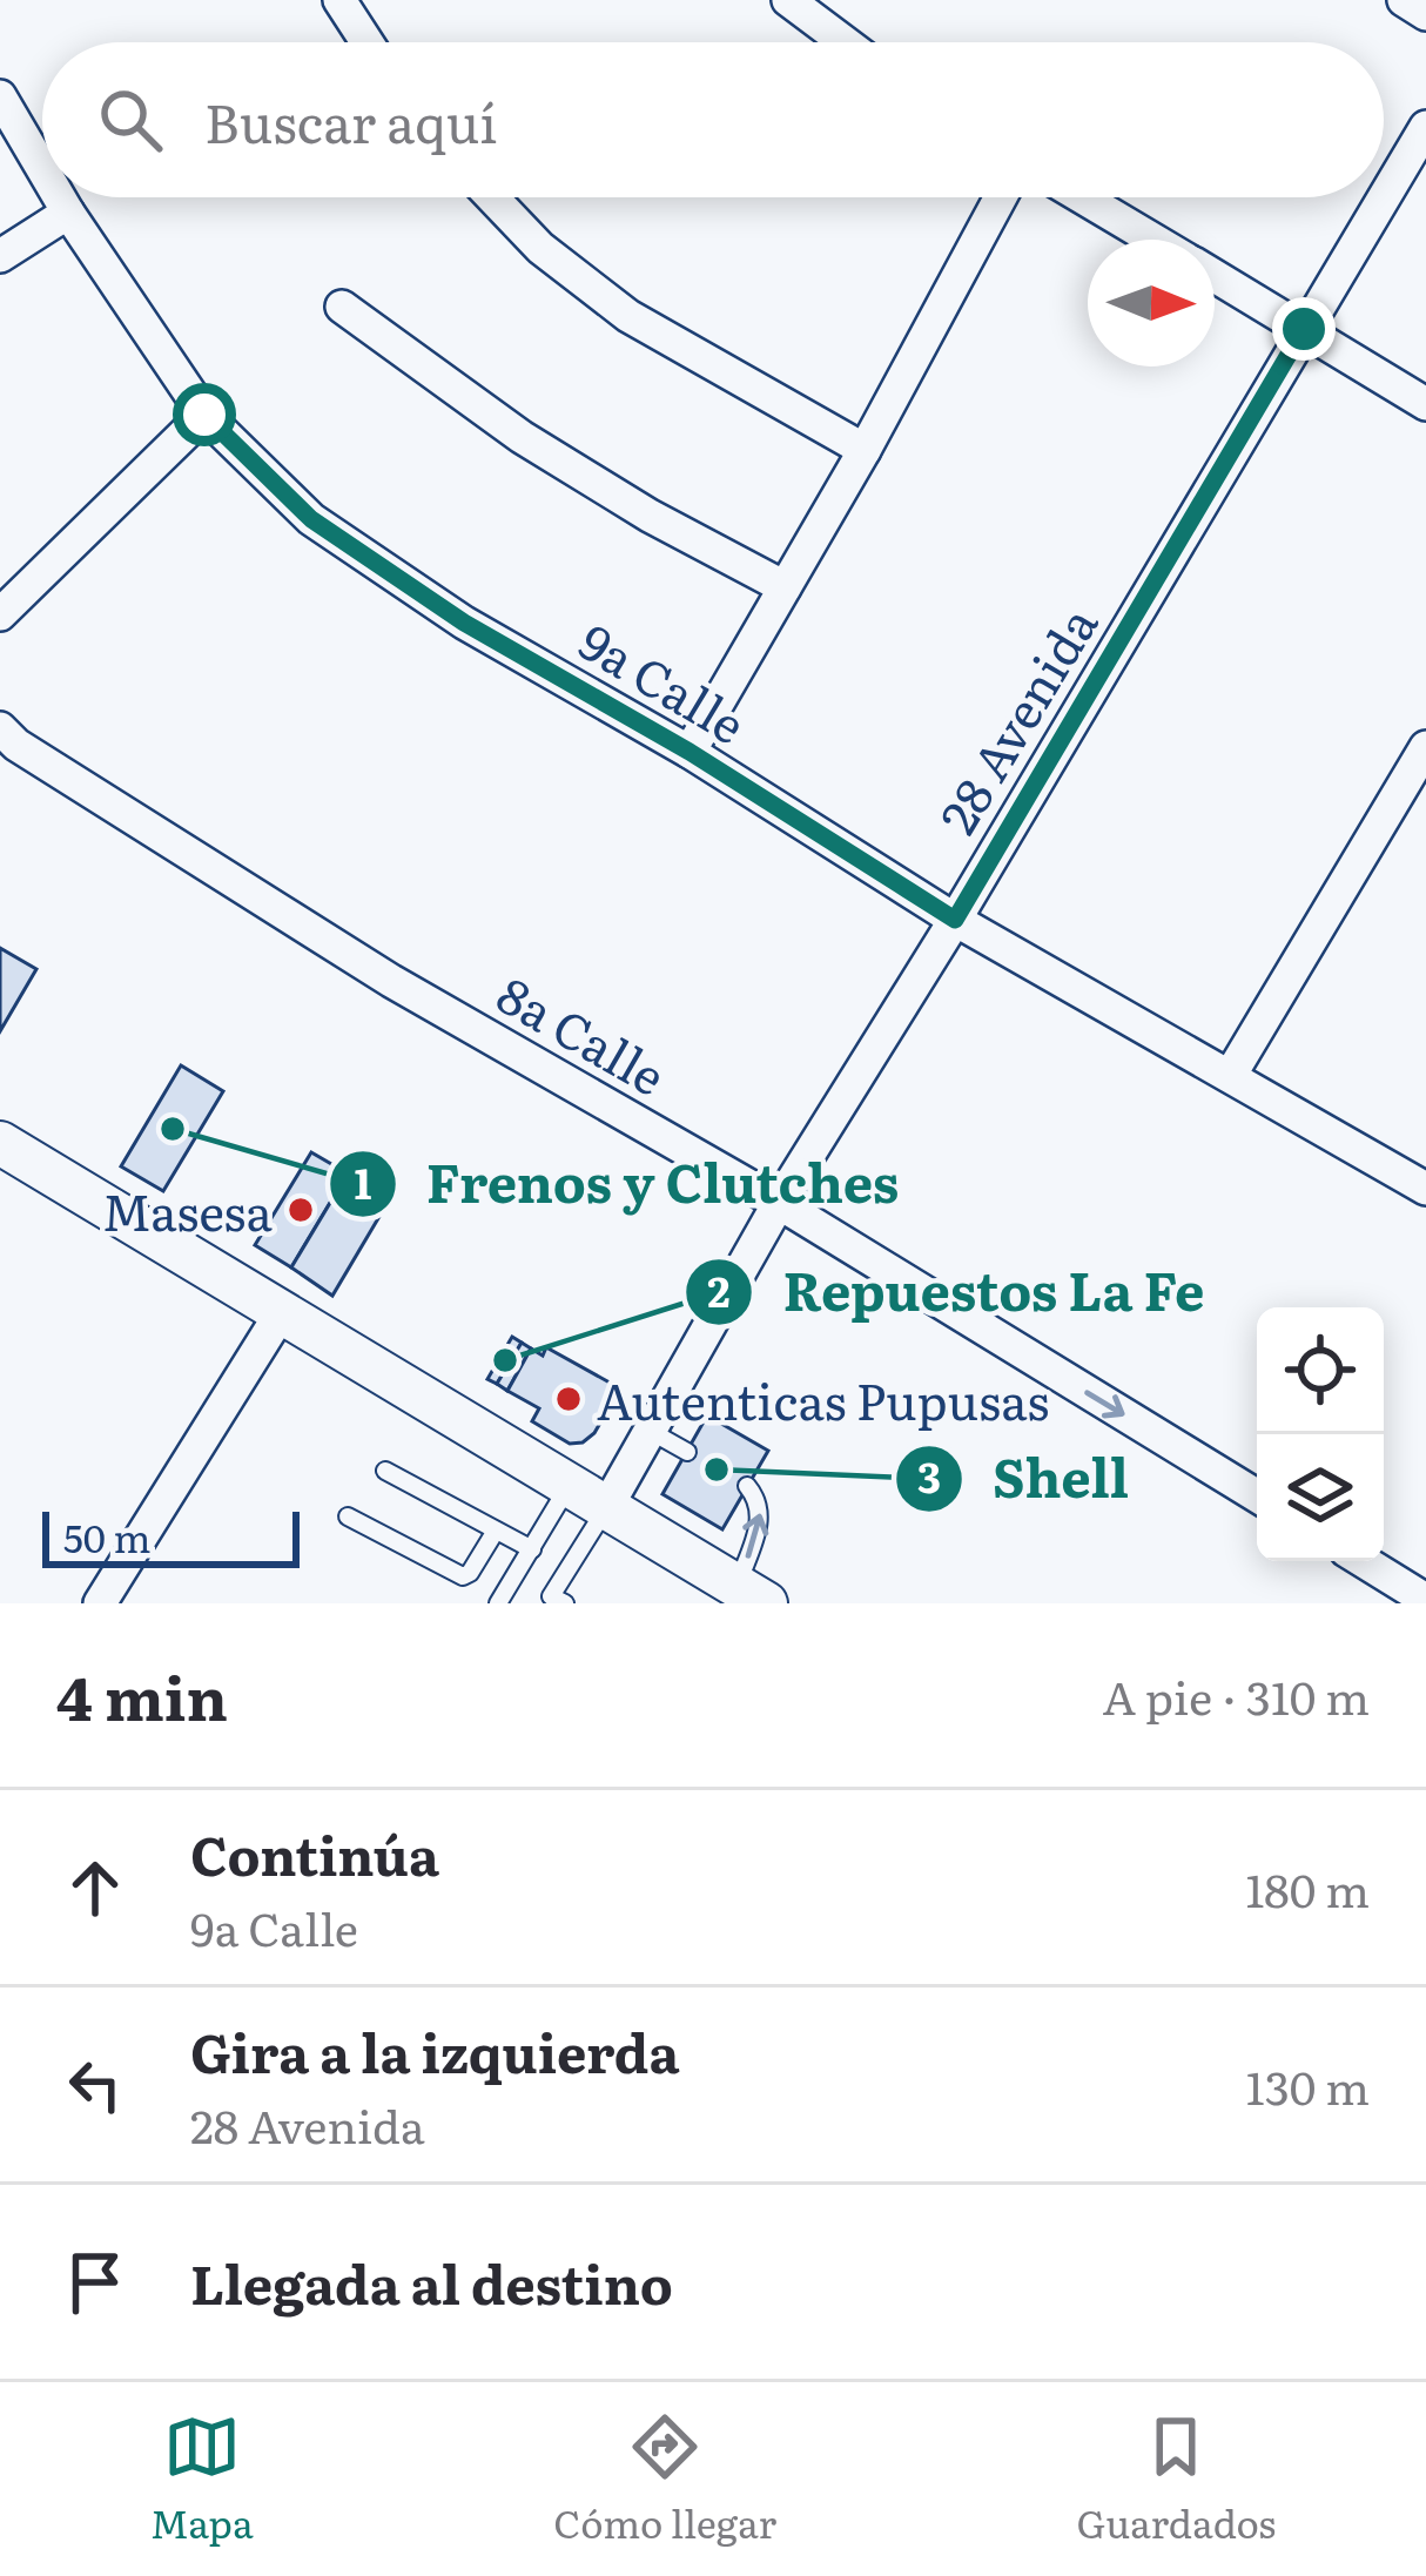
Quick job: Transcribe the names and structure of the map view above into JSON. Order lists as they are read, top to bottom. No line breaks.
{"streets":{"street":["9a Calle","28 Avenida","8a Calle"]},"crossings":[["9a Calle","28 Avenida"],["28 Avenida","8a Calle"]],"one_way":["8a Calle"],"places":["Frenos y Clutches","Masesa","Repuestos La Fe","Autenticas Pupusas","Shell"],"scale_bar":"50 m","north":"right","page":{"search":"Buscar aquí","scale":"50 m","heading":["4 min","A pie · 310 m"],"list":[["Continúa","9a Calle","180 m"],["Gira a la izquierda","28 Avenida","130 m"],"Llegada al destino"],"nav":["Mapa","Cómo llegar","Guardados"]}}
